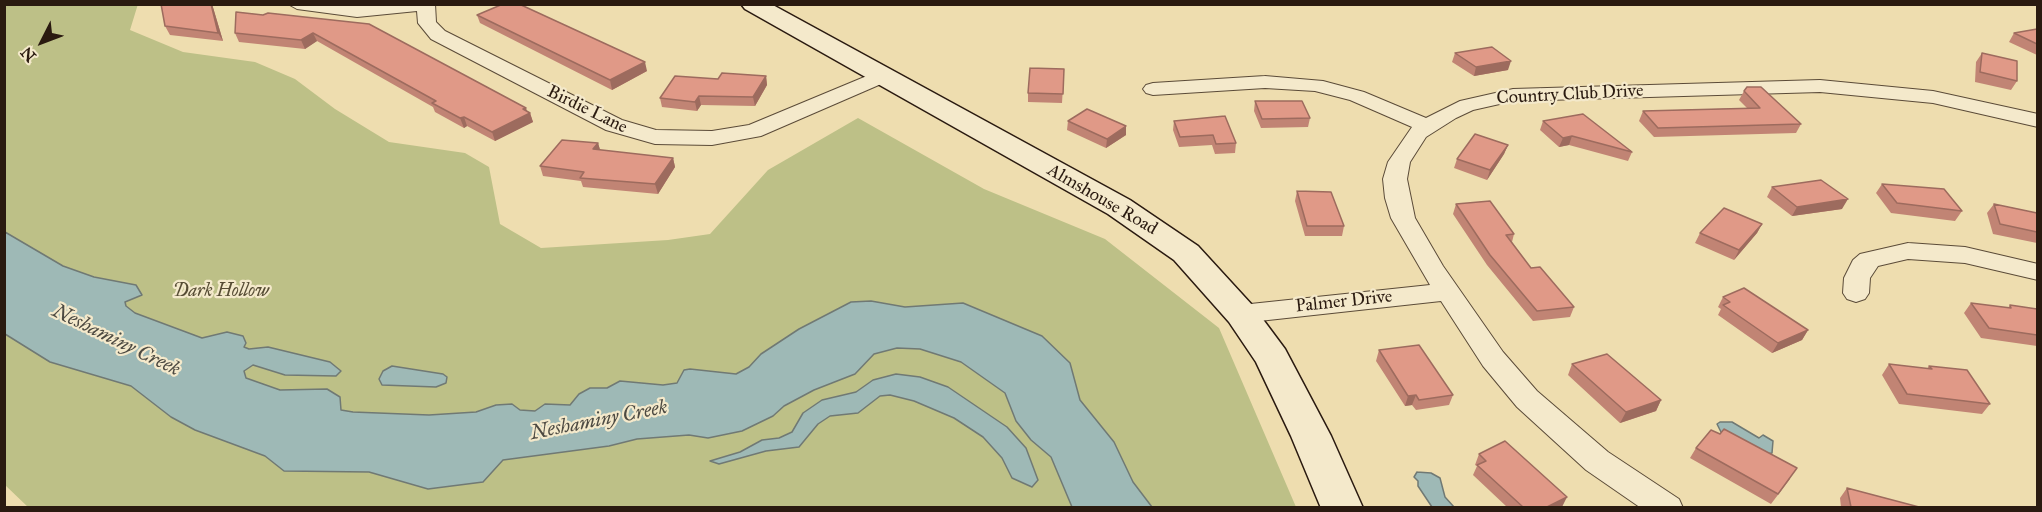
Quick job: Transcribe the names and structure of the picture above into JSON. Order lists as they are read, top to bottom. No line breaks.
{"streets":{"main road":["Almshouse Road"],"street":["Country Club Drive","Birdie Lane","Palmer Drive"]},"crossings":[["Country Club Drive","Palmer Drive"],["Birdie Lane","Almshouse Road"],["Almshouse Road","Palmer Drive"]],"water":["Neshaminy Creek"],"parks":["Dark Hollow"],"north":"bottom left"}
